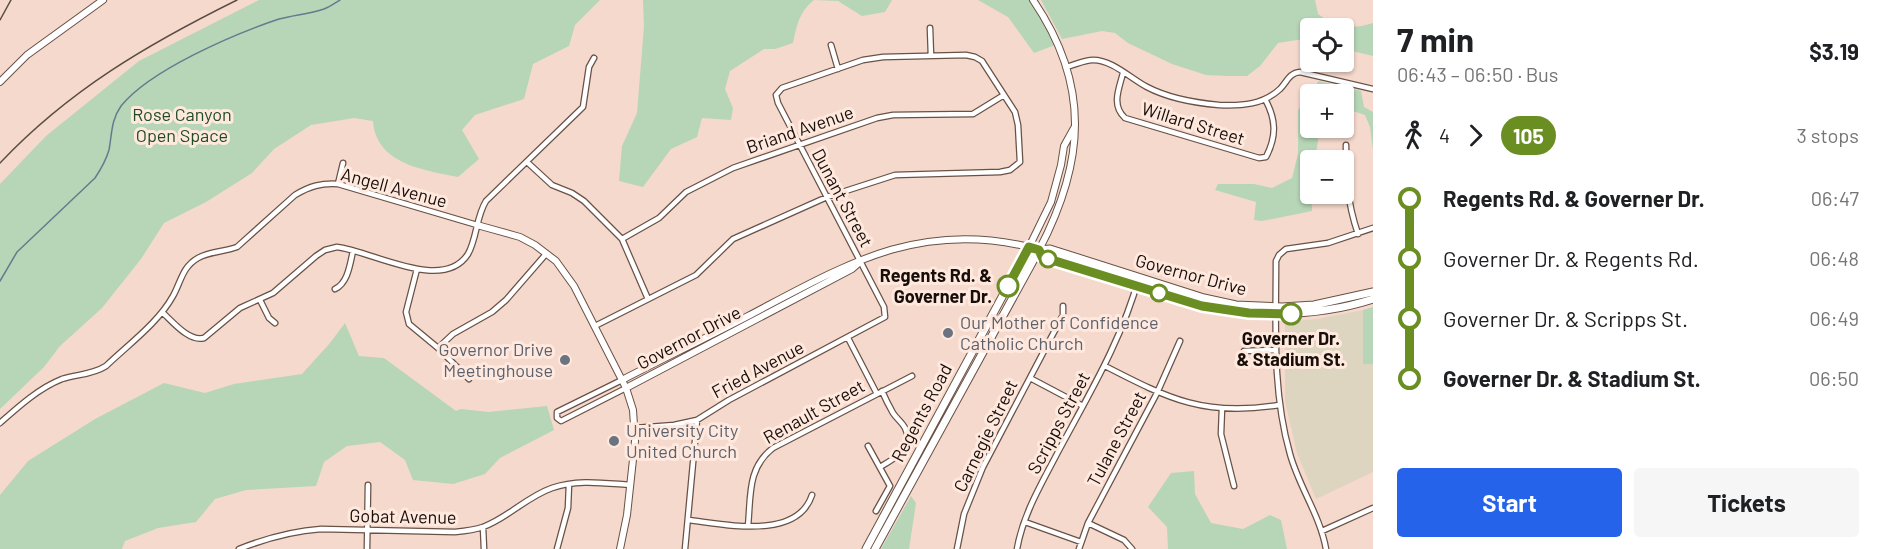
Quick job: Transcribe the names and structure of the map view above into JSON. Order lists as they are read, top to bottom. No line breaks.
{"streets":{"main road":["Governor Drive","Regents Road"],"street":["Willard Street","Briand Avenue","Angell Avenue","Dunant Street","Fried Avenue","Renault Street","Scripps Street","Carnegie Street","Tulane Street","Gobat Avenue"]},"crossings":[["Briand Avenue","Dunant Street"],["Dunant Street","Governor Drive"],["Dunant Street","Fried Avenue"],["Governor Drive","Regents Road"],["Governor Drive","Scripps Street"]],"parks":["Rose Canyon Open Space"],"places":["Regents Rd. & Governer Dr.","Governer Dr. & Stadium St.","Our Mother of Confidence Catholic Church","Governor Drive Meetinghouse","University City United Church"],"lines":["bus line 105"],"page":{"heading":["7 min","06:43 – 06:50 · Bus","$3.19"],"map_buttons":["+","−"],"legs":["4","105","3 stops"],"list":[{"name":"Regents Rd. & Governer Dr.","value":"06:47"},{"name":"Governer Dr. & Regents Rd.","value":"06:48"},{"name":"Governer Dr. & Scripps St.","value":"06:49"},{"name":"Governer Dr. & Stadium St.","value":"06:50"}],"buttons":["Start","Tickets"]}}
